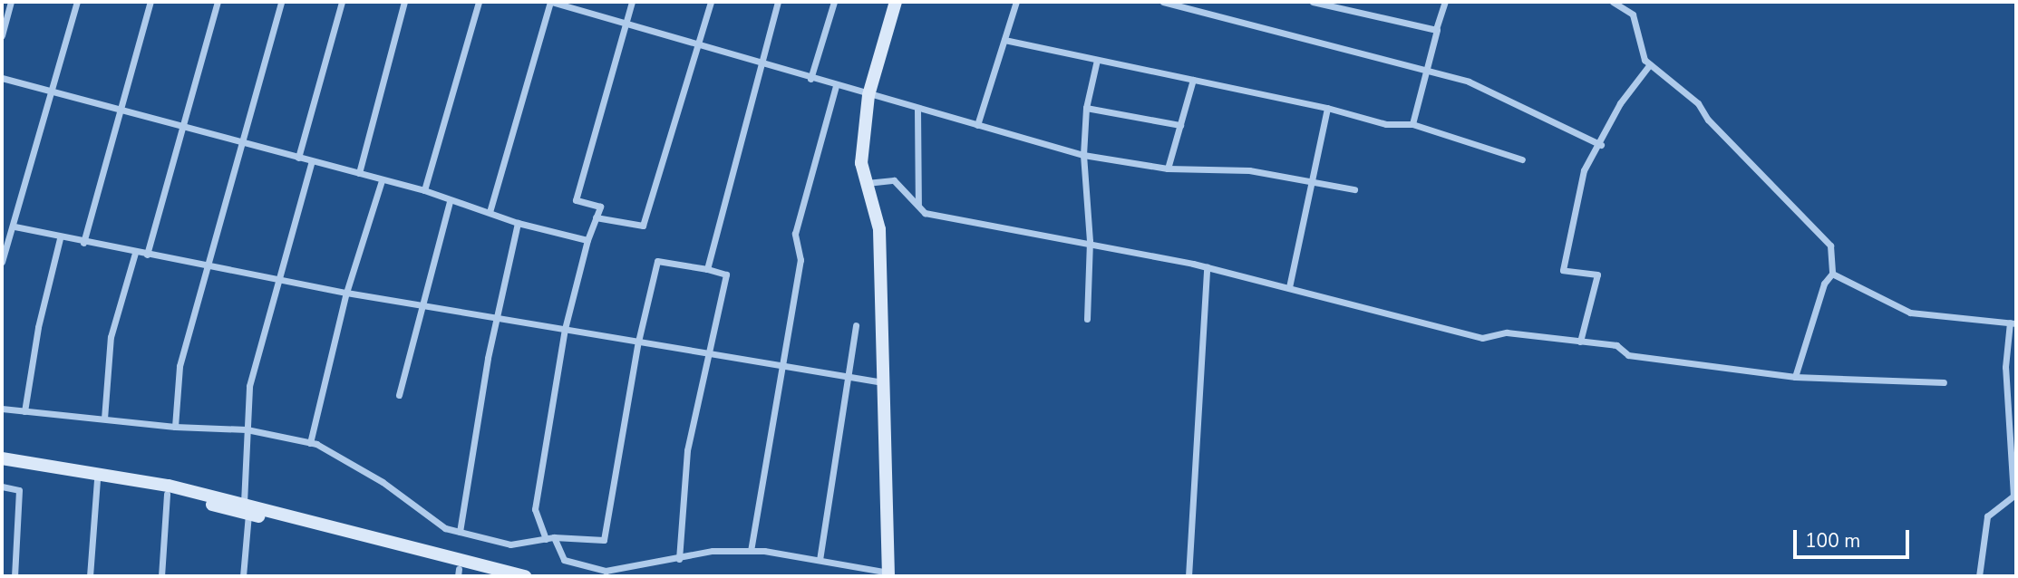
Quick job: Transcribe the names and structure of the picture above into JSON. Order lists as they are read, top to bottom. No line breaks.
{"scale_bar":"100 m"}
